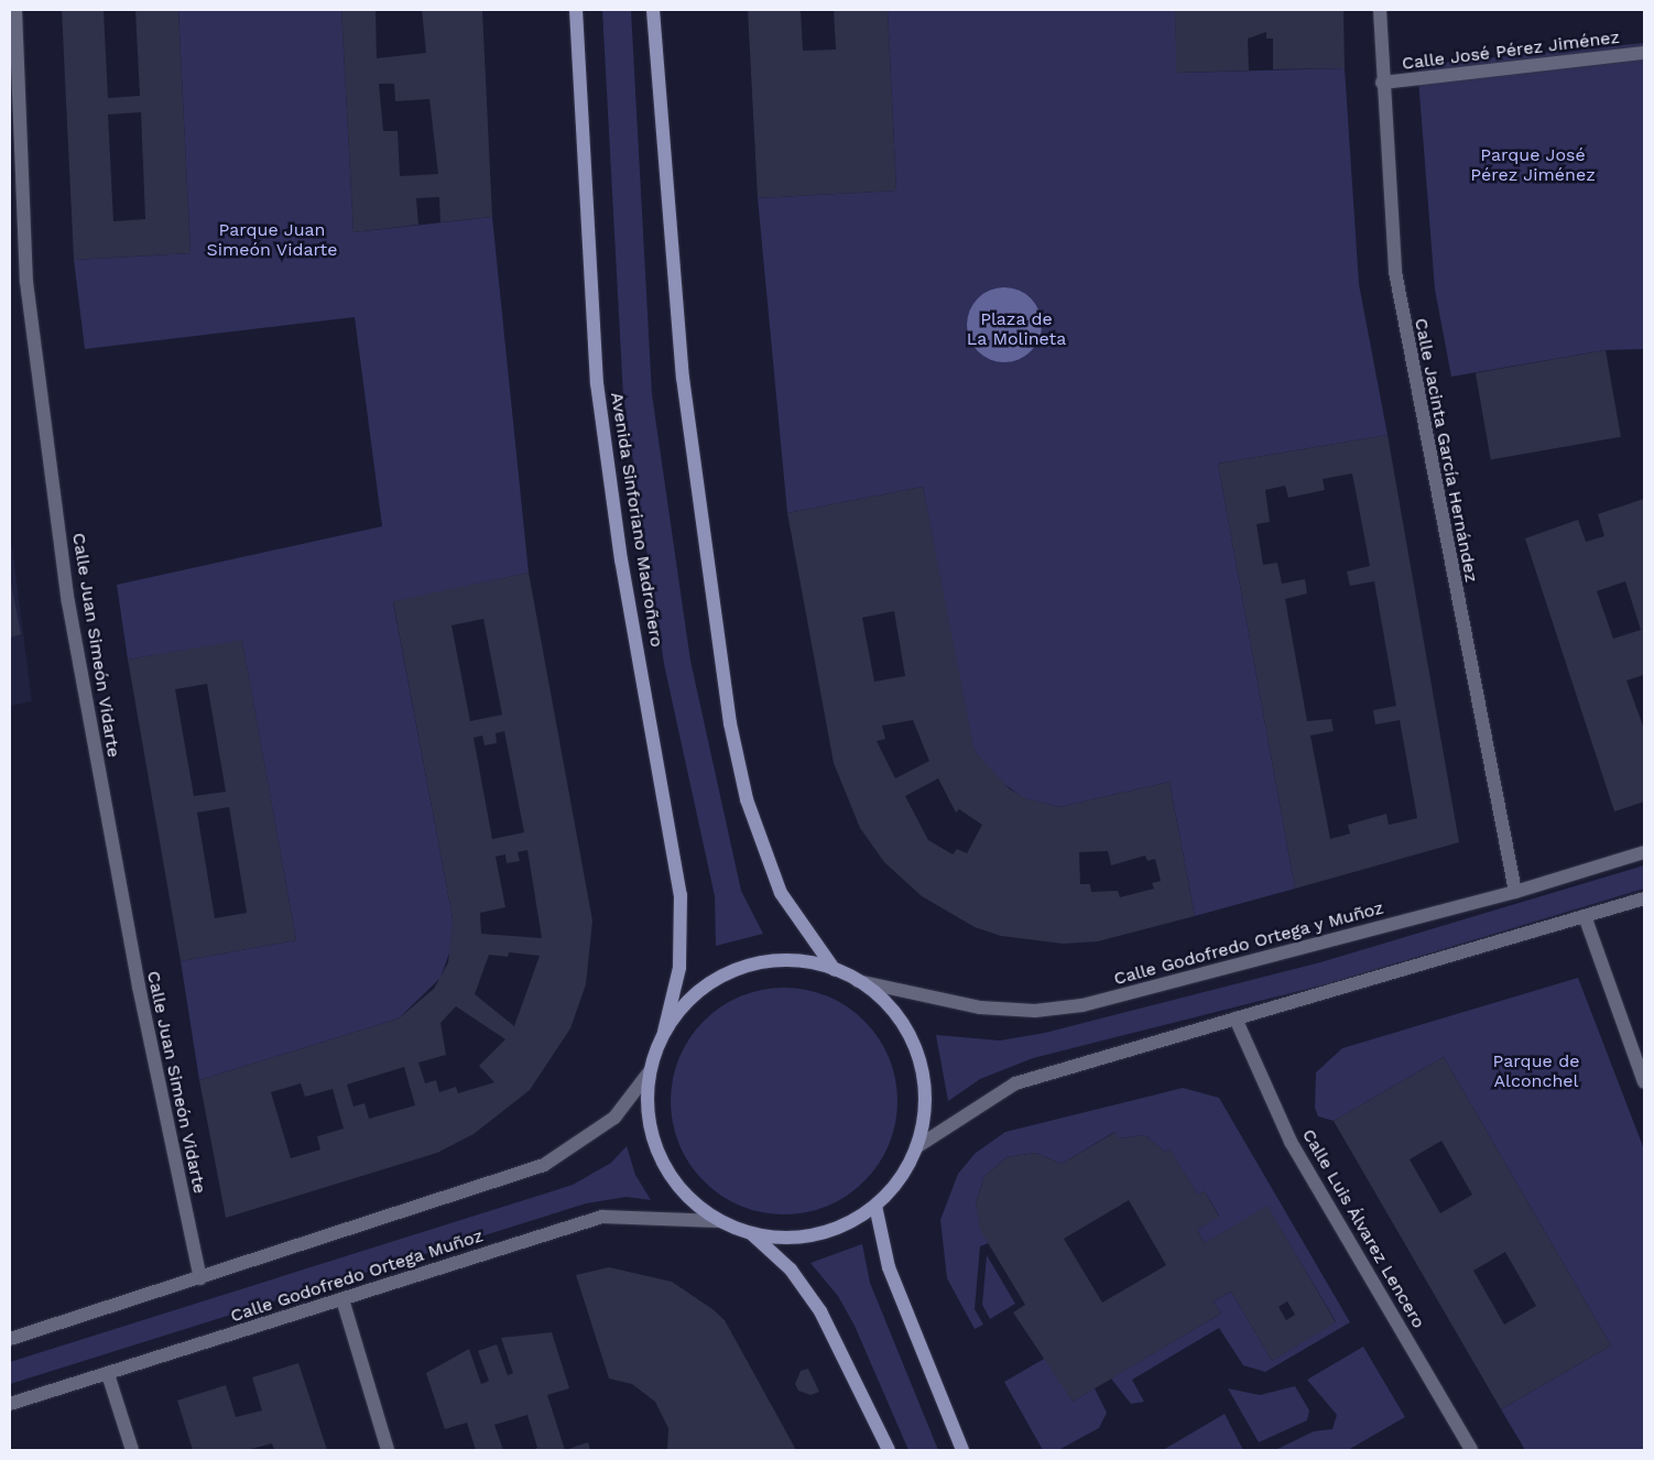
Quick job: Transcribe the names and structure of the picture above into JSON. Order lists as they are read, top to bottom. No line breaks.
{"streets":{"main road":["Avenida Sinforiano Madroñero"],"street":["Calle José Pérez Jiménez","Calle Jacinta García Hernández","Calle Juan Simeón Vidarte","Calle Godofredo Ortega y Muñoz","Calle Luis Álvarez Lencero","Calle Godofredo Ortega Muñoz"]},"crossings":[["Calle José Pérez Jiménez","Calle Jacinta García Hernández"],["Calle Jacinta García Hernández","Calle Godofredo Ortega y Muñoz"]],"parks":["Parque José Pérez Jiménez","Parque Juan Simeón Vidarte","Plaza de La Molineta","Parque de Alconchel"]}
